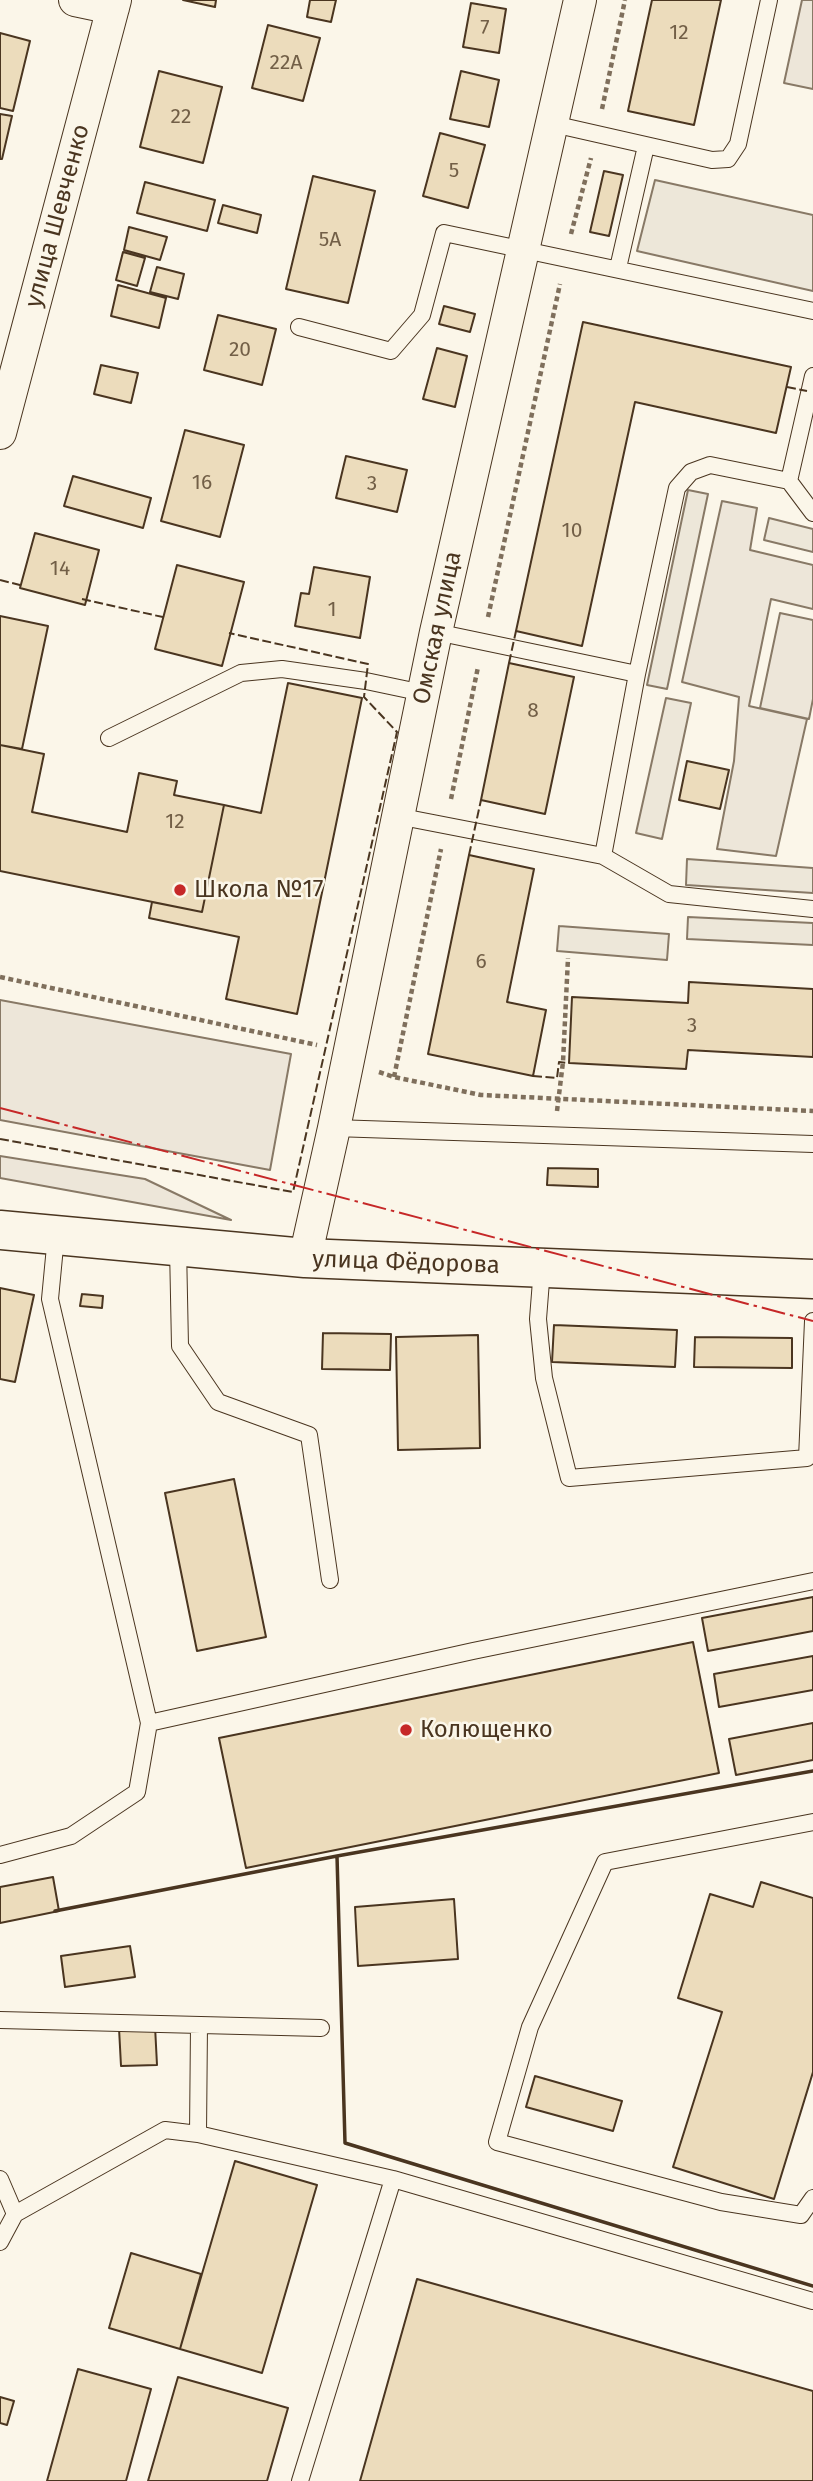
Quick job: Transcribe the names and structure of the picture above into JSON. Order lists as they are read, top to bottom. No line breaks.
{"streets":{"main road":["улица Фёдорова"],"street":["улица Шевченко","Омская улица"]},"crossings":[["Омская улица","улица Фёдорова"]],"places":["Школа №17","Колющенко"],"house_numbers":["7","12","22А","22","5","5А","20","16","3","10","14","1","8","12","6","3"]}
